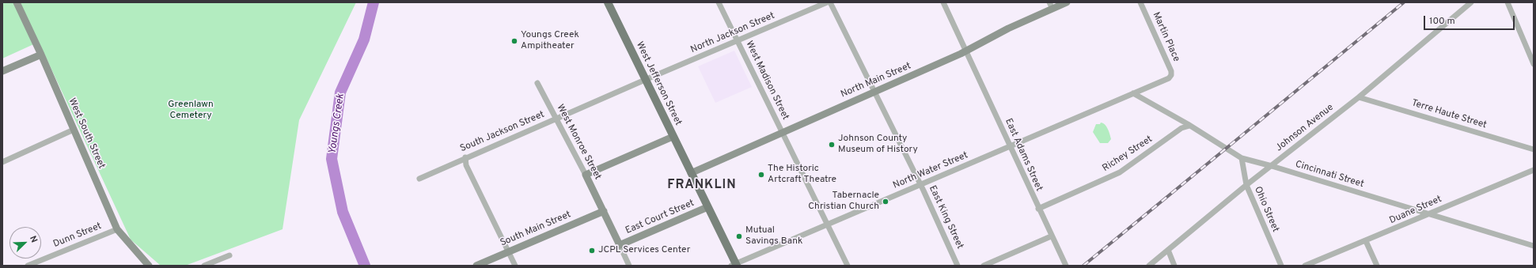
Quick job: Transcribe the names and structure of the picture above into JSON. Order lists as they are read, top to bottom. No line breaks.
{"streets":{"main road":["West Jefferson Street"],"street":["North Jackson Street","Martin Place","West Madison Street","North Main Street","Terre Haute Street","Johnson Avenue","South Jackson Street","West South Street","West Monroe Street","Richey Street","East Adams Street","North Water Street","Cincinnati Street","Ohio Street","Duane Street","East Court Street","East King Street","South Main Street","Dunn Street"]},"crossings":[["North Jackson Street","West Madison Street"],["North Jackson Street","West Jefferson Street"],["North Jackson Street","South Jackson Street"],["Martin Place","North Water Street"],["Martin Place","Cincinnati Street"],["West Madison Street","North Main Street"],["West Madison Street","North Water Street"],["North Main Street","West Jefferson Street"],["North Main Street","East Adams Street"],["North Main Street","East King Street"],["West Jefferson Street","South Jackson Street"],["West Jefferson Street","North Water Street"],["West Jefferson Street","East Court Street"],["Terre Haute Street","Johnson Avenue"],["Johnson Avenue","Cincinnati Street"],["Johnson Avenue","Ohio Street"],["South Jackson Street","West Monroe Street"],["West South Street","Dunn Street"],["West Monroe Street","East Court Street"],["West Monroe Street","South Main Street"],["Richey Street","East Adams Street"],["Richey Street","Cincinnati Street"],["East Adams Street","North Water Street"],["North Water Street","Cincinnati Street"],["North Water Street","East King Street"],["Cincinnati Street","Ohio Street"],["Cincinnati Street","Duane Street"]],"districts":["FRANKLIN"],"water":["Youngs Creek"],"parks":["Greenlawn Cemetery"],"places":["Youngs Creek Ampitheater","Johnson County Museum of History","The Historic Artcraft Theatre","Tabernacle Christian Church","Mutual Savings Bank","JCPL Services Center"],"scale_bar":"100 m","north":"top right"}
